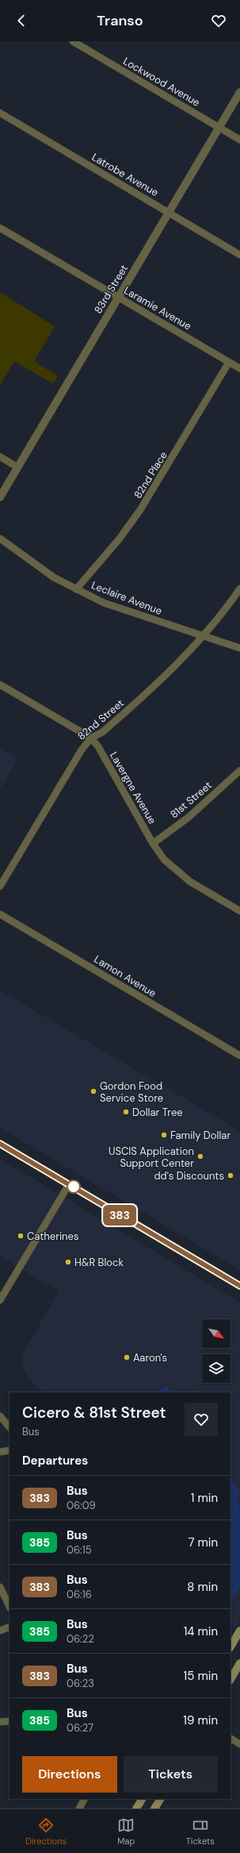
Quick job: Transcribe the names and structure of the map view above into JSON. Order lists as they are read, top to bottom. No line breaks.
{"streets":{"street":["Lockwood Avenue","Latrobe Avenue","83rd Street","Laramie Avenue","82nd Place","Leclaire Avenue","82nd Street","Lavergne Avenue","81st Street","Lamon Avenue"]},"crossings":[["Lockwood Avenue","83rd Street"],["Latrobe Avenue","83rd Street"],["83rd Street","Laramie Avenue"],["Laramie Avenue","82nd Place"],["82nd Place","Leclaire Avenue"],["Leclaire Avenue","82nd Street"],["82nd Street","Lavergne Avenue"],["Lavergne Avenue","81st Street"]],"places":["Gordon Food Service Store","Dollar Tree","Family Dollar","USCIS Application Support Center","dd's Discounts","Catherines","H&R Block","Aaron's"],"lines":["bus line 383"],"north":"bottom right","page":{"header":"Transo","on_map":"383","heading":[["Cicero & 81st Street","Bus"],"Departures"],"list":[{"mark":"383","name":"Bus","note":"06:09","value":"1 min"},{"mark":"385","name":"Bus","note":"06:15","value":"7 min"},{"mark":"383","name":"Bus","note":"06:16","value":"8 min"},{"mark":"385","name":"Bus","note":"06:22","value":"14 min"},{"mark":"383","name":"Bus","note":"06:23","value":"15 min"},{"mark":"385","name":"Bus","note":"06:27","value":"19 min"}],"buttons":["Directions","Tickets"],"tabs":["Directions","Map","Tickets"]}}
